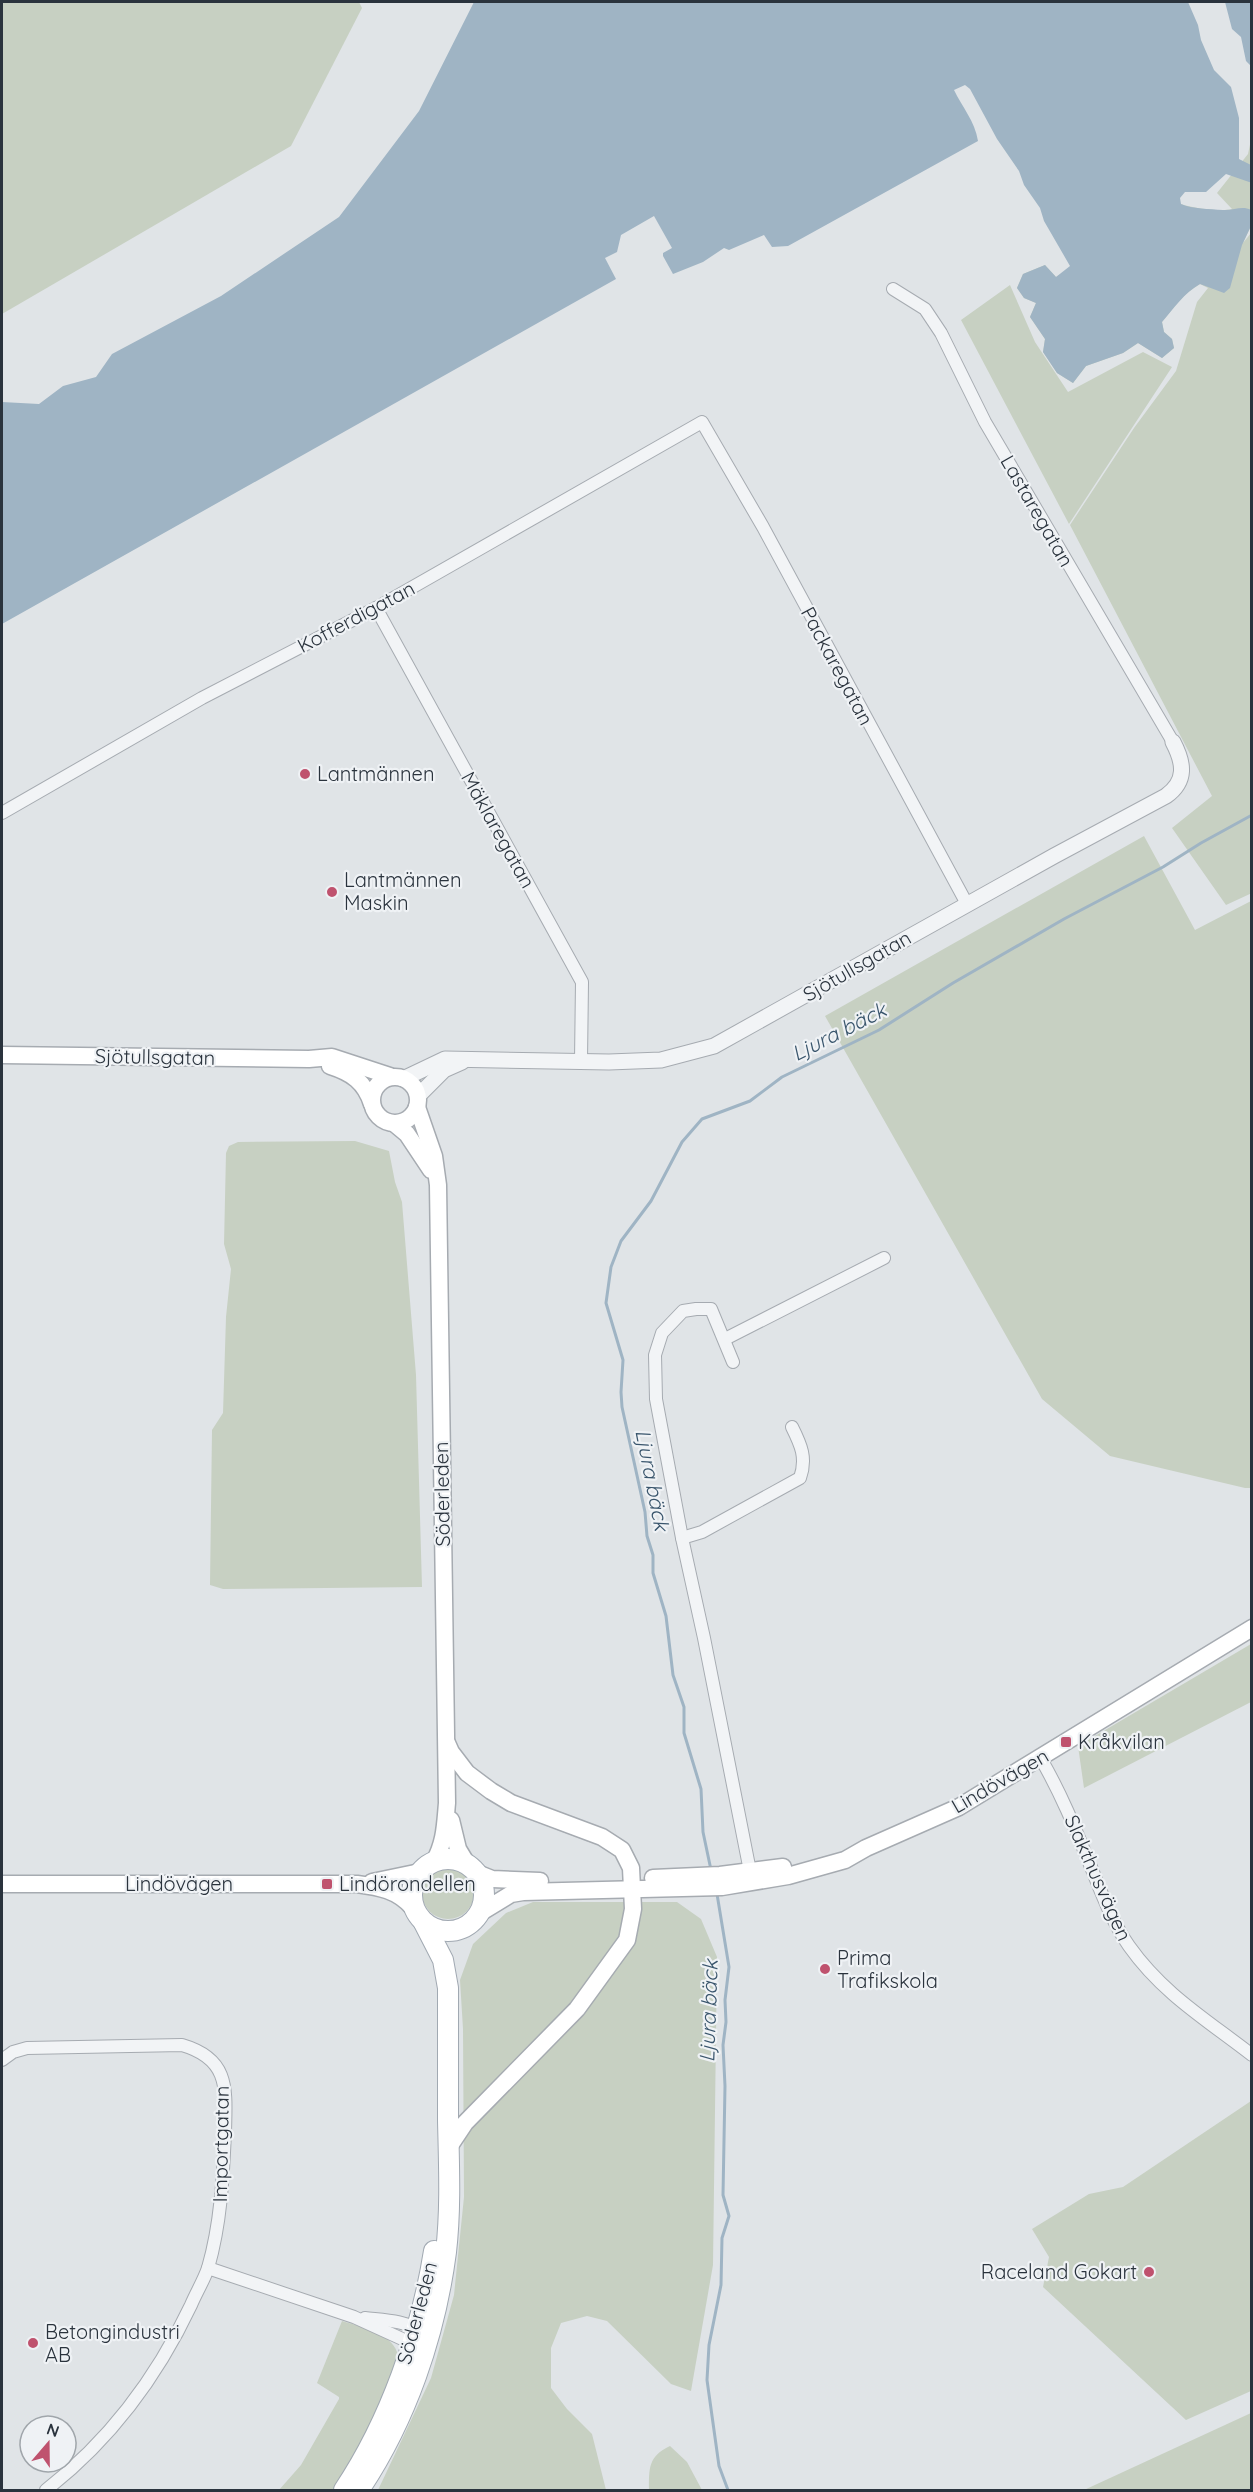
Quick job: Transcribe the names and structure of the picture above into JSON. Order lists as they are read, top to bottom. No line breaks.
{"streets":{"main road":["Sjötullsgatan","Söderleden","Lindövägen"],"street":["Lastaregatan","Kofferdigatan","Packaregatan","Mäklaregatan","Slakthusvägen","Importgatan"]},"crossings":[["Lastaregatan","Sjötullsgatan"],["Kofferdigatan","Packaregatan"],["Kofferdigatan","Mäklaregatan"],["Packaregatan","Sjötullsgatan"],["Mäklaregatan","Sjötullsgatan"],["Sjötullsgatan","Söderleden"],["Söderleden","Lindövägen"],["Lindövägen","Slakthusvägen"]],"water":["Ljura bäck"],"places":{"other":["Lantmännen","Lantmännen Maskin","Prima Trafikskola","Raceland Gokart","Betongindustri AB"],"transit":["Kråkvilan","Lindörondellen"]},"north":"top"}
